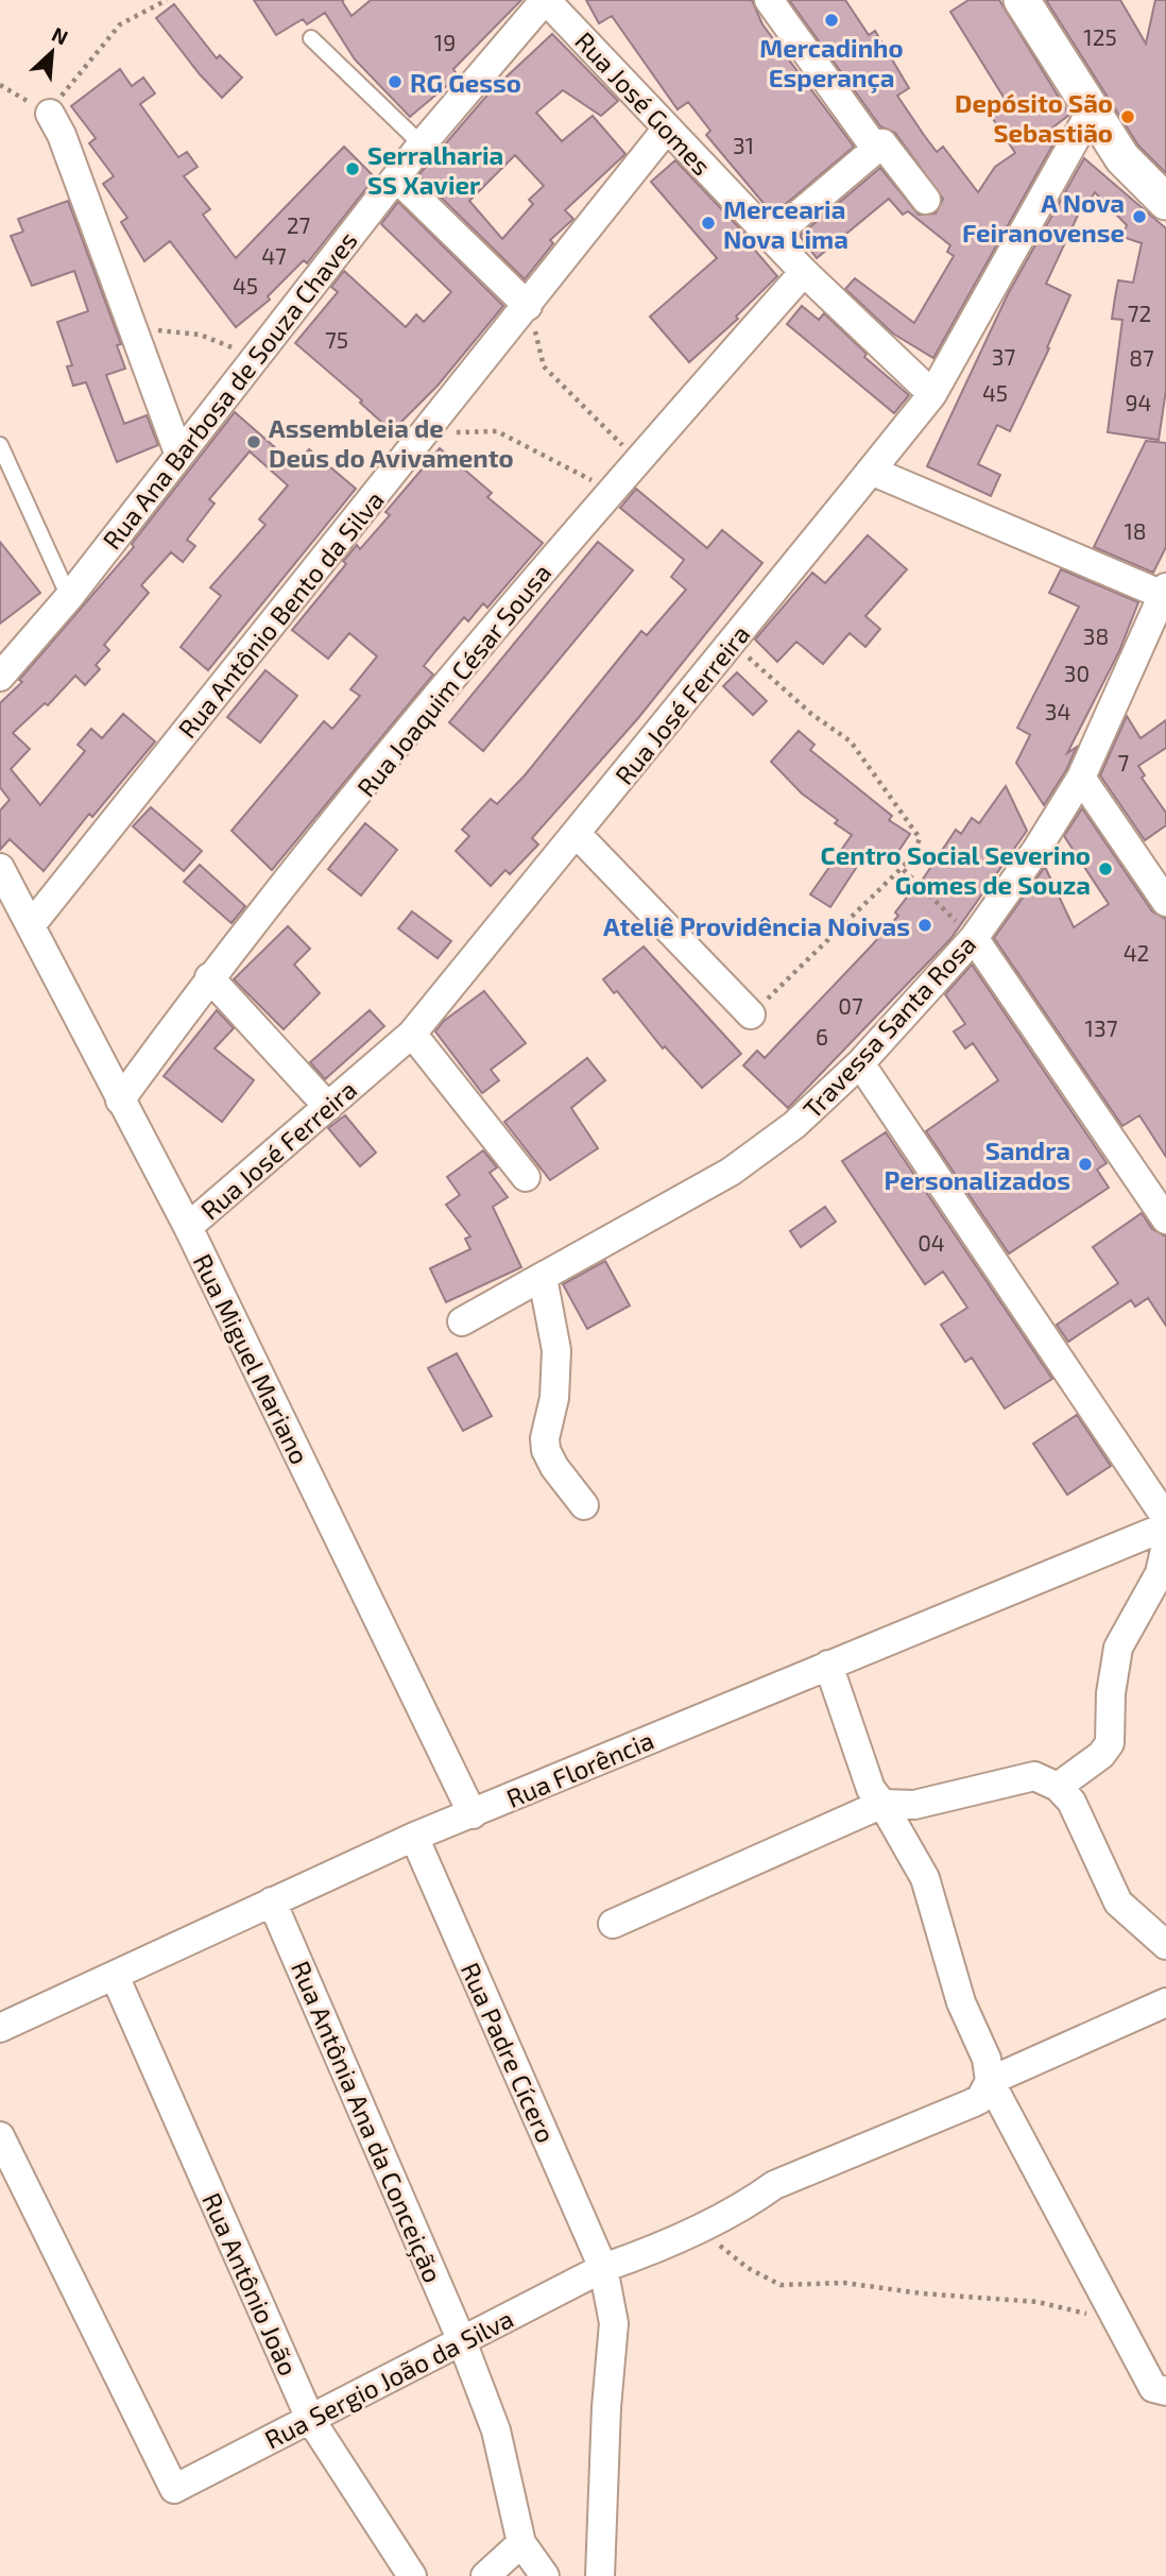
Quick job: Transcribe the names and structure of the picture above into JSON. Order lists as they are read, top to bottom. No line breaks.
{"streets":{"street":["Rua José Gomes","Rua Ana Barbosa de Souza Chaves","Rua Antônio Bento da Silva","Rua Joaquim César Sousa","Rua José Ferreira","Travessa Santa Rosa","Rua Miguel Mariano","Rua Florência","Rua Padre Cícero","Rua Antônia Ana da Conceição","Rua Antônio João","Rua Sergio João da Silva"]},"crossings":[["Rua José Gomes","Rua Ana Barbosa de Souza Chaves"],["Rua José Gomes","Rua Antônio Bento da Silva"],["Rua José Gomes","Rua Joaquim César Sousa"],["Rua José Gomes","Rua José Ferreira"],["Rua Antônio Bento da Silva","Rua Miguel Mariano"],["Rua Joaquim César Sousa","Rua Miguel Mariano"],["Rua José Ferreira","Rua Miguel Mariano"],["Rua Miguel Mariano","Rua Florência"],["Rua Florência","Rua Padre Cícero"],["Rua Florência","Rua Antônia Ana da Conceição"],["Rua Florência","Rua Antônio João"],["Rua Padre Cícero","Rua Sergio João da Silva"],["Rua Antônia Ana da Conceição","Rua Sergio João da Silva"],["Rua Antônio João","Rua Sergio João da Silva"]],"places":["Mercadinho Esperança","RG Gesso","Depósito São Sebastião","Serralharia SS Xavier","A Nova Feiranovense","Mercearia Nova Lima","Assembleia de Deus do Avivamento","Centro Social Severino Gomes de Souza","Ateliê Providência Noivas","Sandra Personalizados"],"house_numbers":["125","19","31","27","47","45","72","75","37","87","45","94","18","38","30","34","7","42","07","137","6","04"],"north":"top right"}
